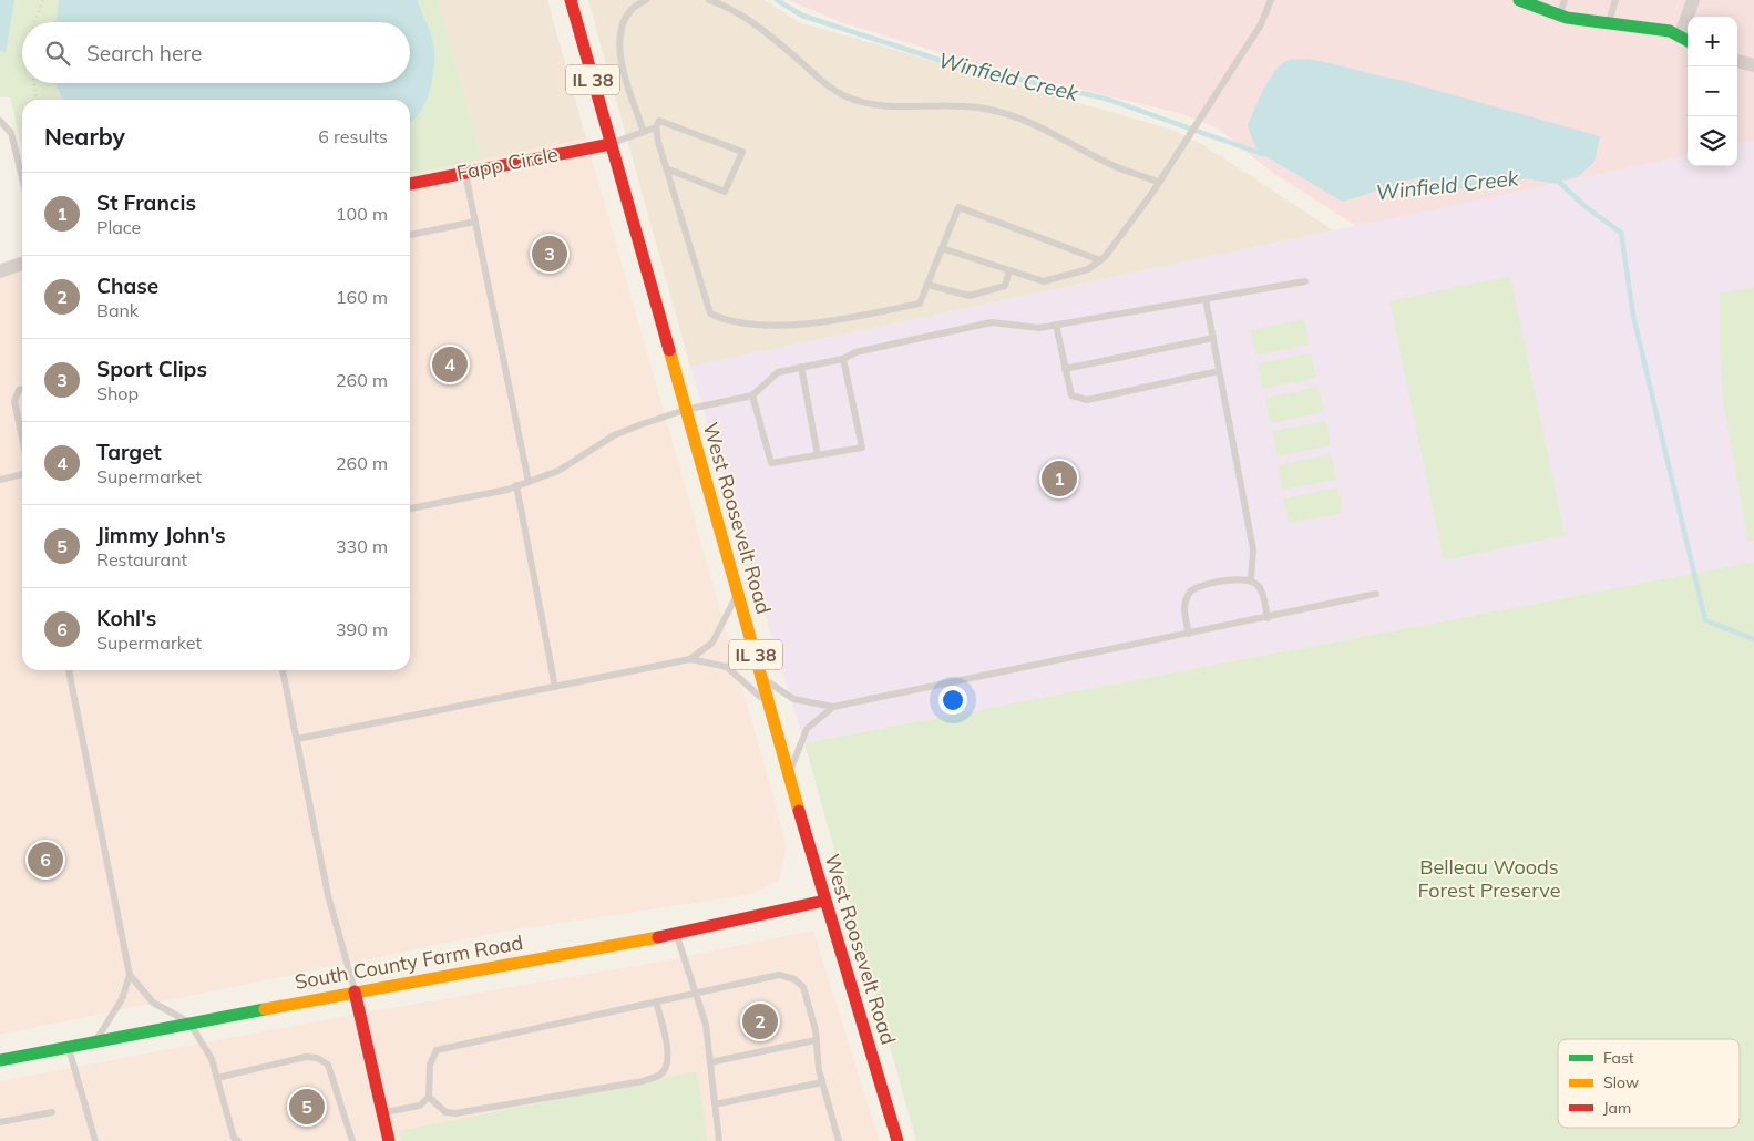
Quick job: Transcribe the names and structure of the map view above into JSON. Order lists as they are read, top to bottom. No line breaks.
{"streets":{"main road":["IL 38","Fapp Circle","West Roosevelt Road","South County Farm Road"]},"crossings":[["Fapp Circle","West Roosevelt Road"],["West Roosevelt Road","South County Farm Road"]],"water":["Winfield Creek"],"parks":["Belleau Woods Forest Preserve"],"legend":["Fast","Slow","Jam"],"page":{"map_buttons":["+","−"],"search":"Search here","heading":["Nearby","6 results"],"list":[{"mark":"1","name":"St Francis","note":"Place","value":"100 m"},{"mark":"2","name":"Chase","note":"Bank","value":"160 m"},{"mark":"3","name":"Sport Clips","note":"Shop","value":"260 m"},{"mark":"4","name":"Target","note":"Supermarket","value":"260 m"},{"mark":"5","name":"Jimmy John's","note":"Restaurant","value":"330 m"},{"mark":"6","name":"Kohl's","note":"Supermarket","value":"390 m"}],"pins":["3","4","1","6","2","5"]}}
